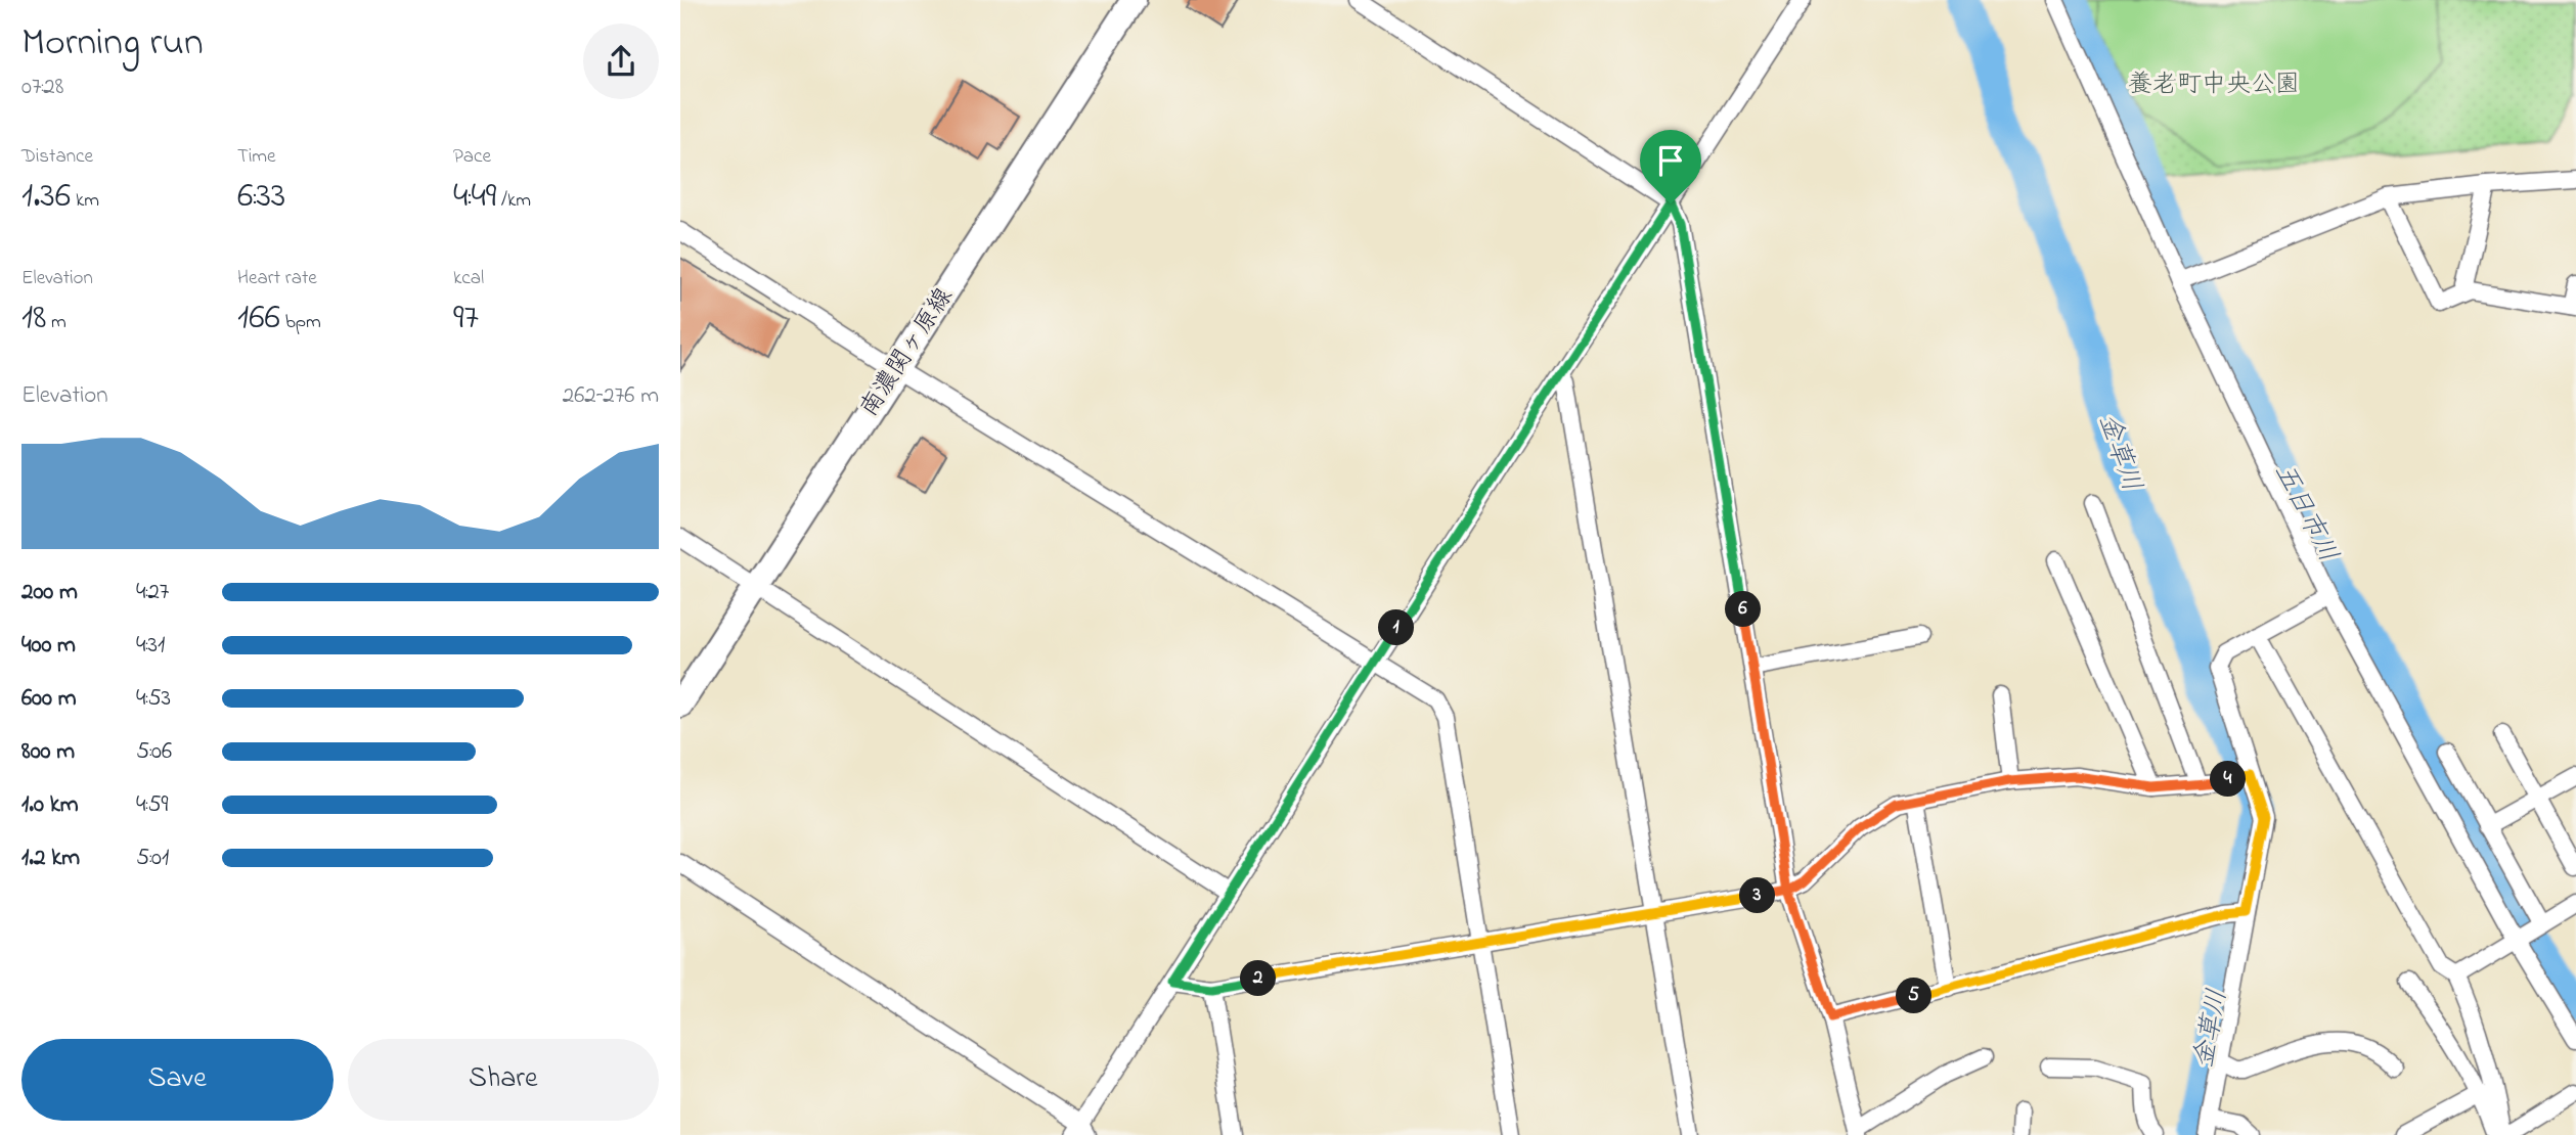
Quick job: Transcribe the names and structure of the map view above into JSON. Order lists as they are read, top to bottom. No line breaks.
{"streets":{"main road":["南濃関ヶ原線"]},"water":["金草川","五日市川"],"parks":["養老町中央公園"],"page":{"heading":["Morning run","07:28"],"stats":[["Distance","1.36 km"],["Time","6:33"],["Pace","4:49 /km"],["Elevation","18 m"],["Heart rate","166 bpm"],["kcal","97"]],"chart":["Elevation","262–276 m"],"list":[{"name":"200 m","note":"4:27"},{"name":"400 m","note":"4:31"},{"name":"600 m","note":"4:53"},{"name":"800 m","note":"5:06"},{"name":"1.0 km","note":"4:59"},{"name":"1.2 km","note":"5:01"}],"pins":["6","1","4","3","2","5"],"buttons":["Save","Share"]}}
